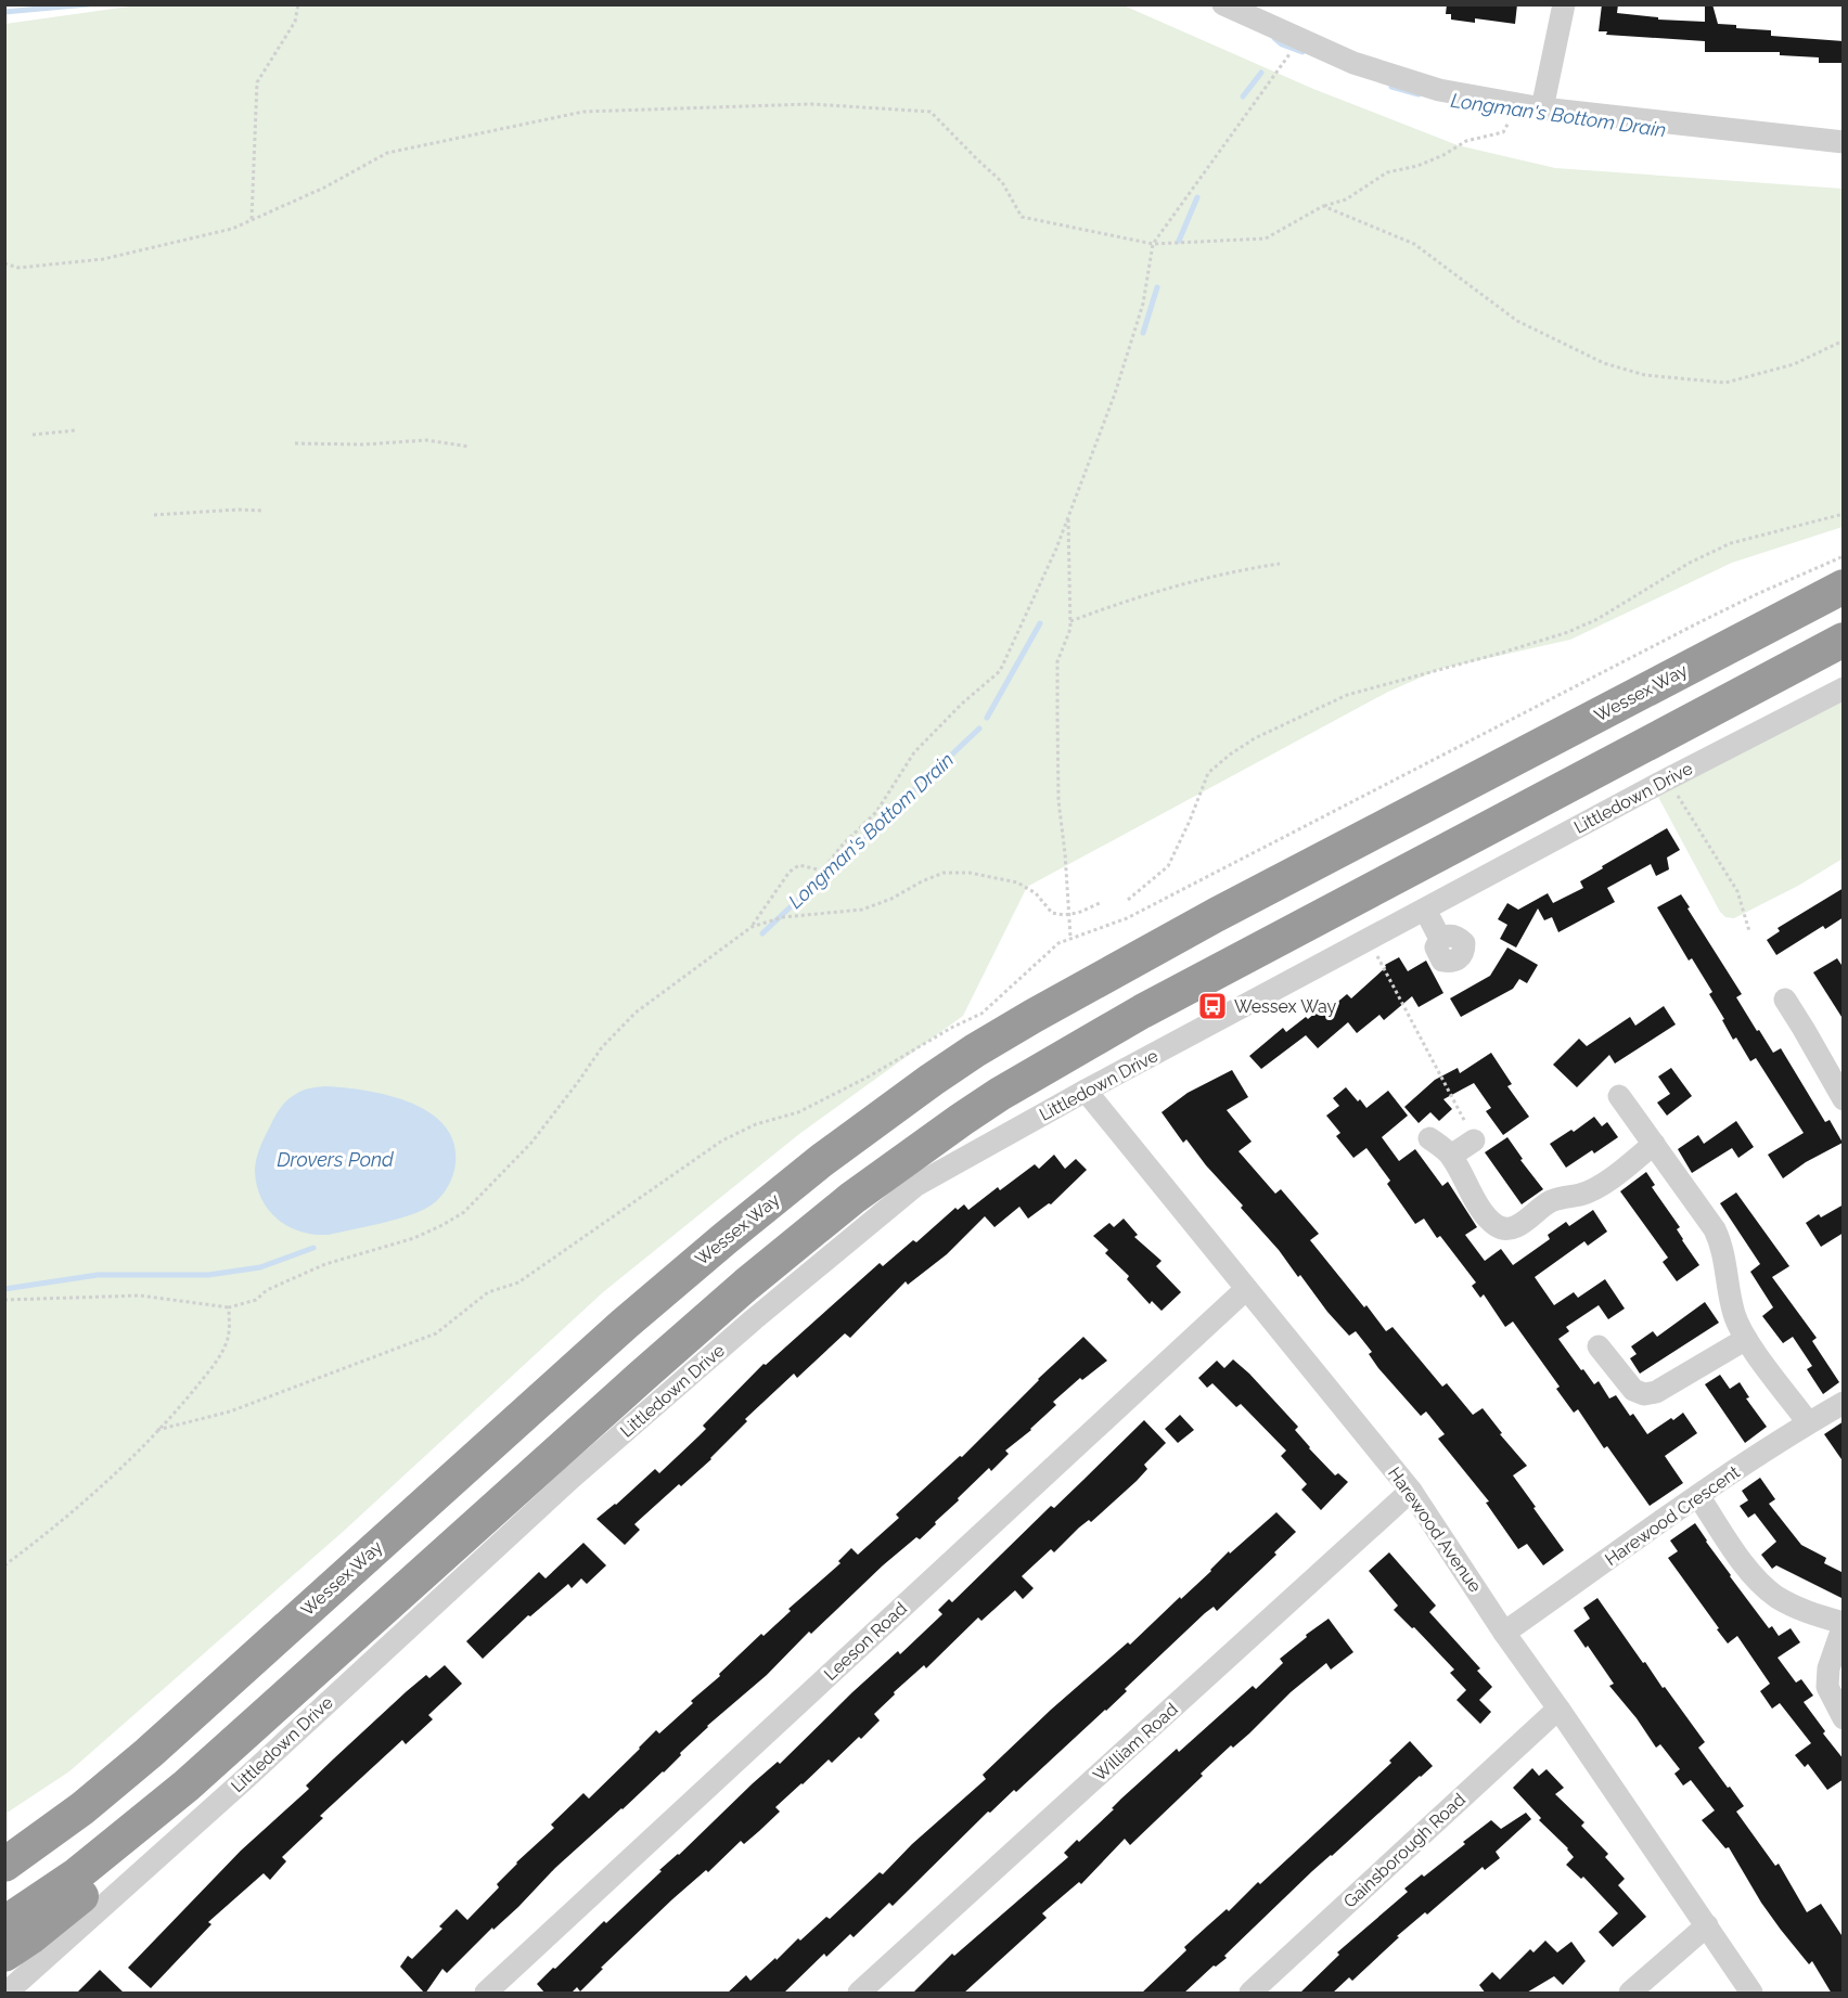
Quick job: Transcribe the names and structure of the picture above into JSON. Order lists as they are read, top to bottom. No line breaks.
{"streets":{"highway":["Wessex Way"],"street":["Littledown Drive","Harewood Crescent","Harewood Avenue","Leeson Road","William Road","Gainsborough Road"]},"crossings":[["Littledown Drive","Harewood Avenue"],["Harewood Crescent","Harewood Avenue"],["Harewood Avenue","Leeson Road"],["Harewood Avenue","William Road"],["Harewood Avenue","Gainsborough Road"]],"water":["Longman's Bottom Drain","Drovers Pond"],"places":{"bus stop":["Wessex Way"]}}
